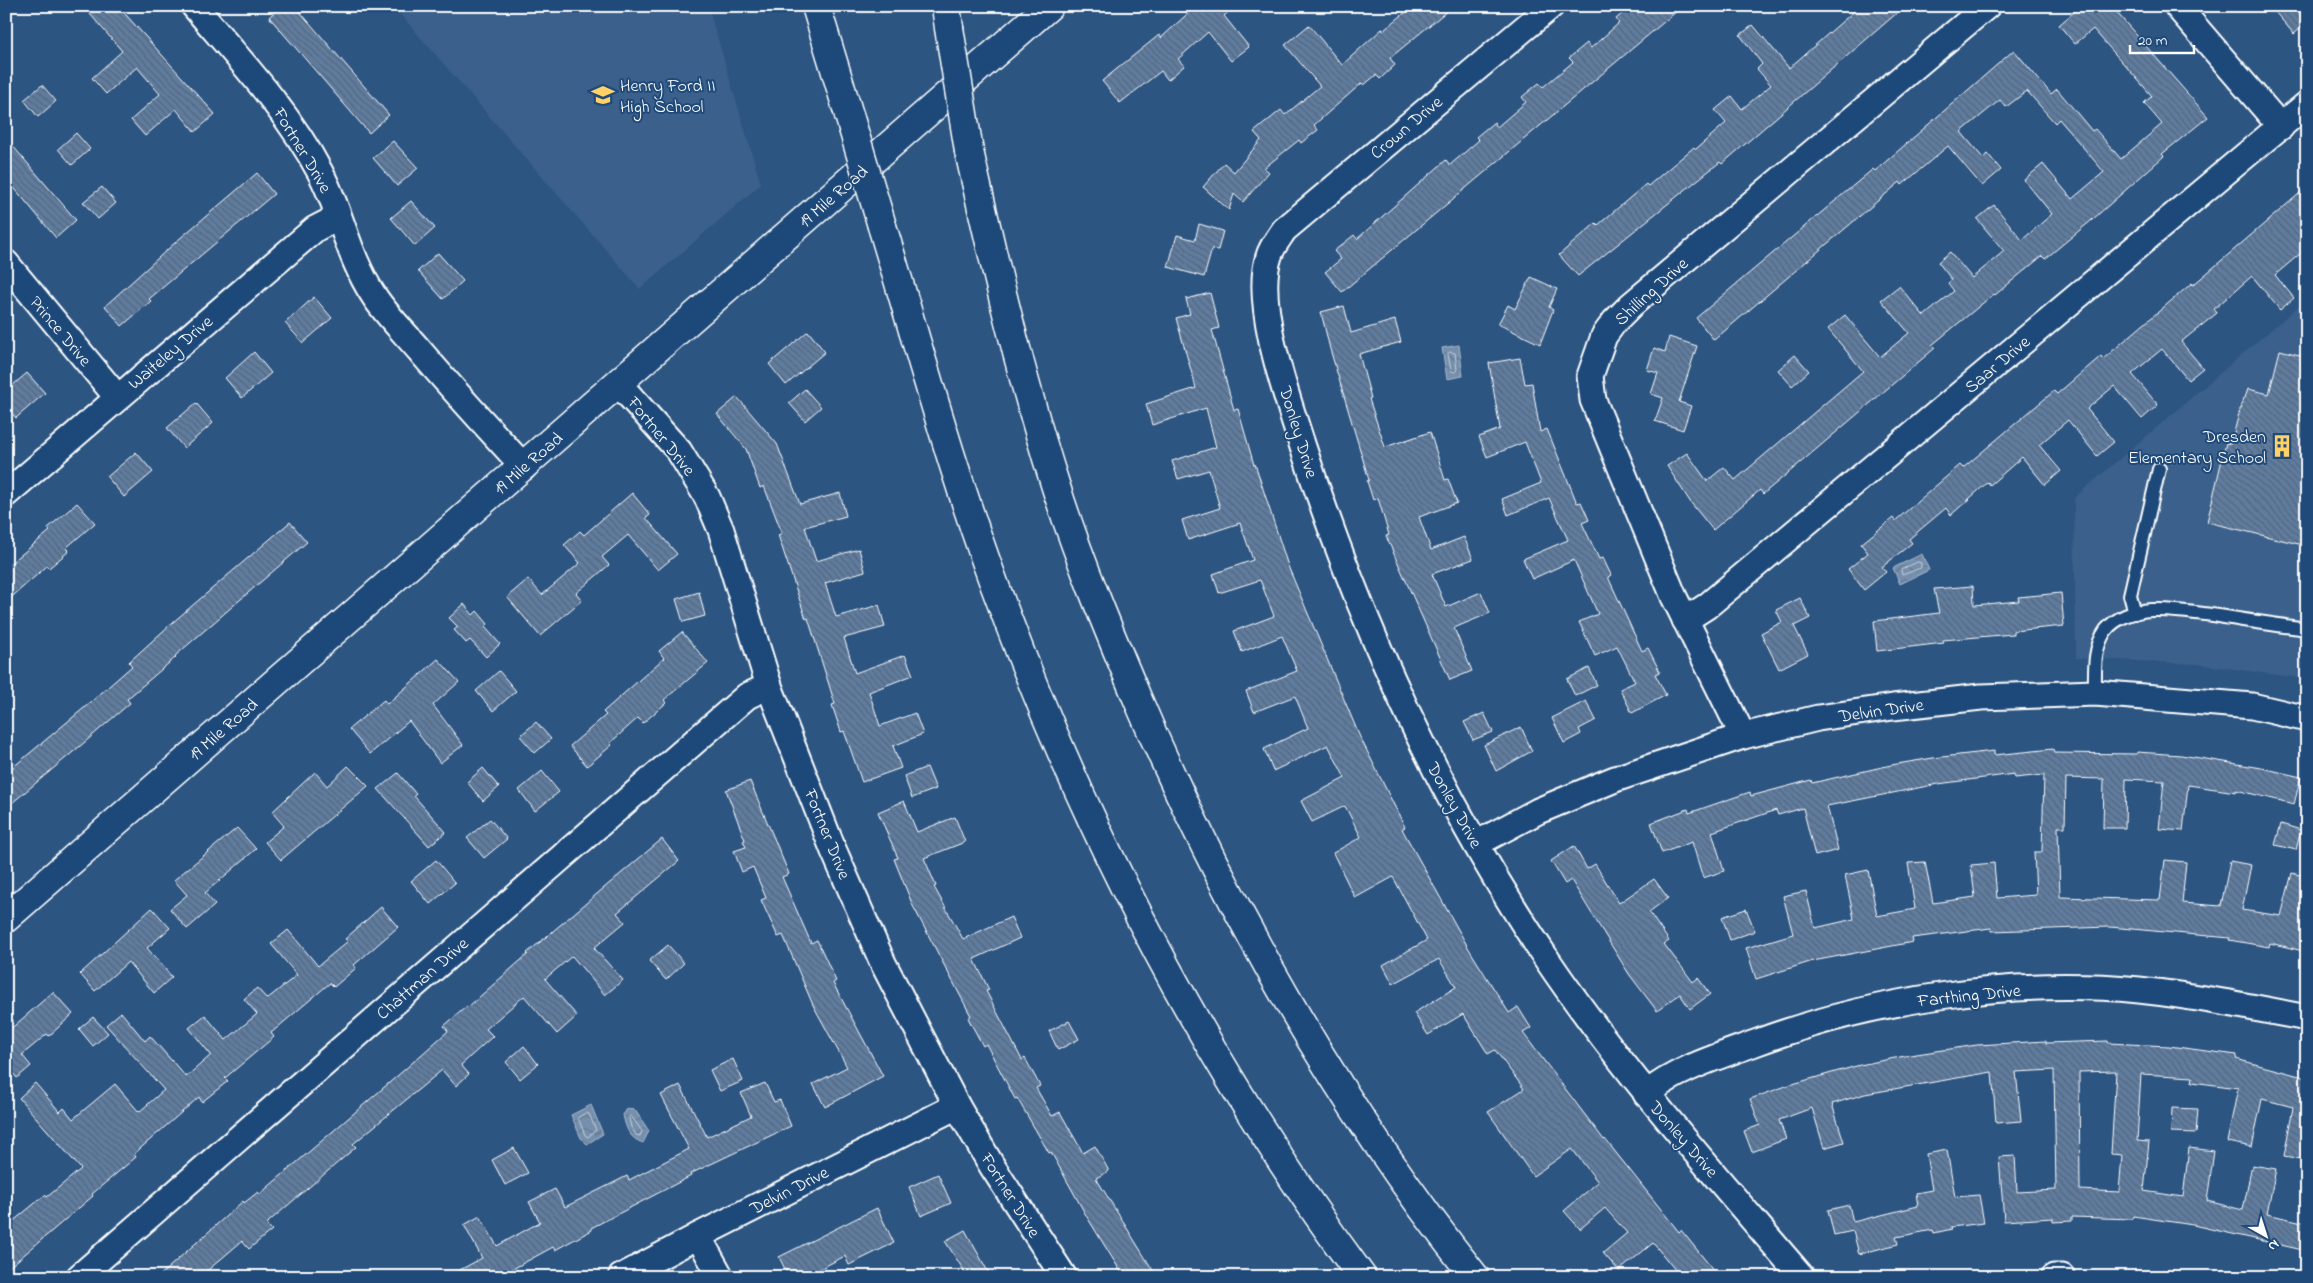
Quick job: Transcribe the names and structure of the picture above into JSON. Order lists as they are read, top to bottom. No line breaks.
{"streets":{"main road":["19 Mile Road"],"street":["Crown Drive","Fortner Drive","Shilling Drive","Prince Drive","Waiteley Drive","Saar Drive","Donley Drive","Delvin Drive","Chattman Drive","Farthing Drive"]},"crossings":[["Crown Drive","Donley Drive"],["Fortner Drive","19 Mile Road"],["Fortner Drive","Waiteley Drive"],["Fortner Drive","Delvin Drive"],["Fortner Drive","Chattman Drive"],["Shilling Drive","Saar Drive"],["Shilling Drive","Delvin Drive"],["Prince Drive","Waiteley Drive"],["Donley Drive","Delvin Drive"],["Donley Drive","Farthing Drive"]],"places":{"school or university":["Henry Ford II High School"],"building":["Dresden Elementary School"]},"scale_bar":"20 m","north":"bottom right"}
